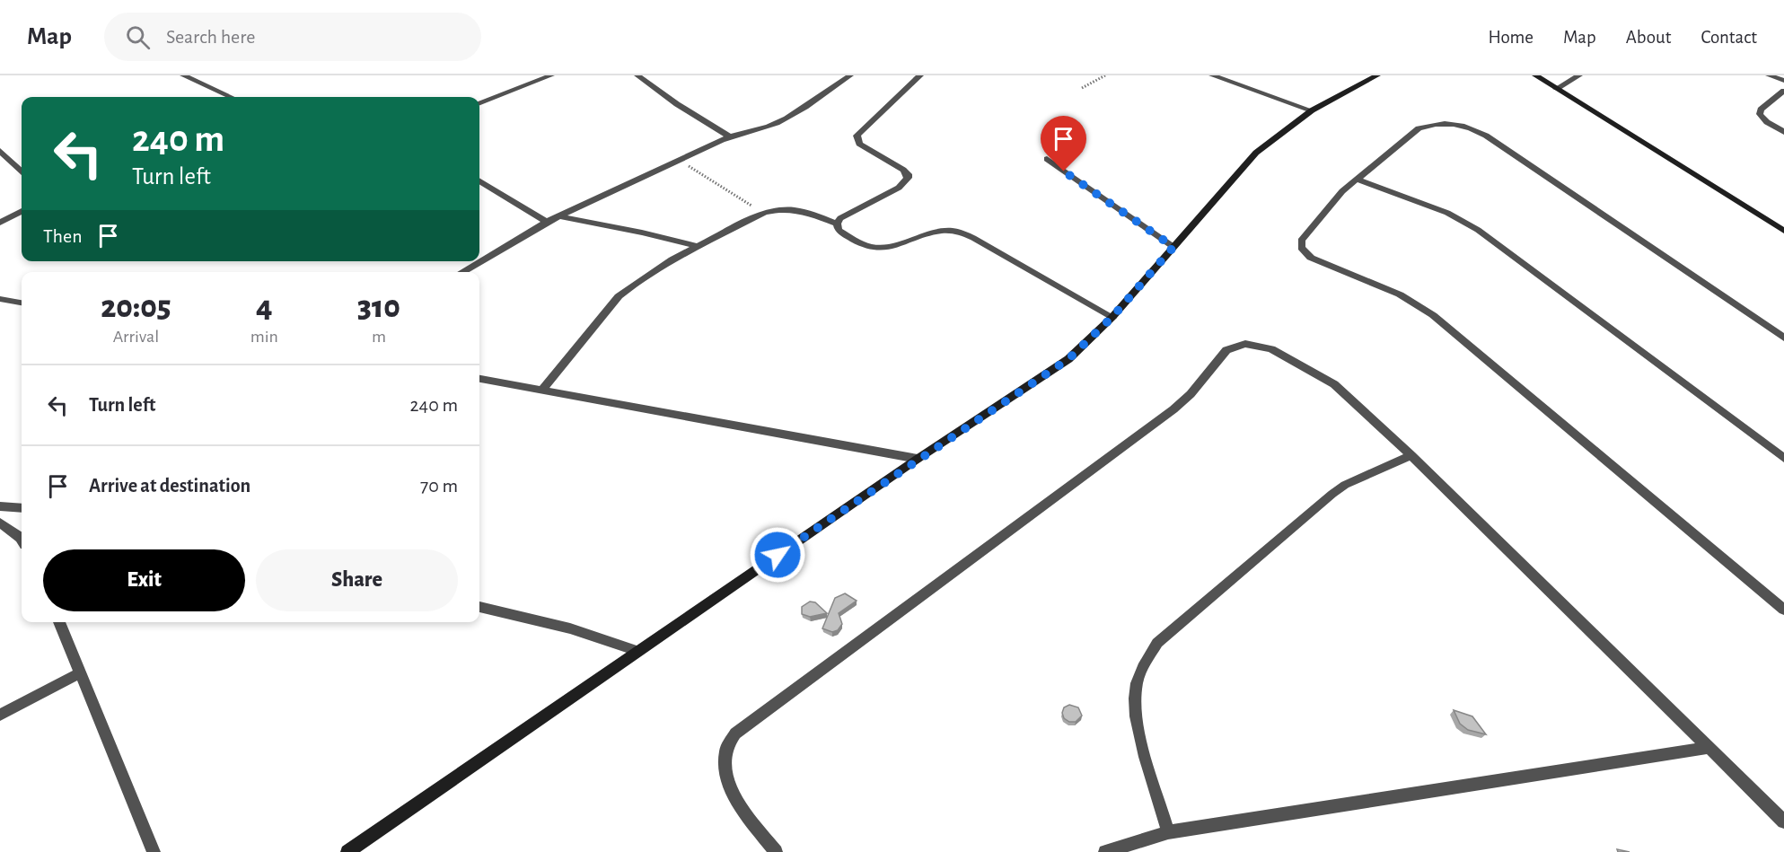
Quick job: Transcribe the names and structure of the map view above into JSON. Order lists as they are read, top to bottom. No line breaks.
{"page":{"header":"Map","search":"Search here","nav":["Home","Map","About","Contact"],"turn":["240 m","Turn left"],"then":"Then","eta":["20:05","Arrival","4","min","310","m"],"list":[{"name":"Turn left","value":"240 m"},{"name":"Arrive at destination","value":"70 m"}],"buttons":["Exit","Share"]}}
